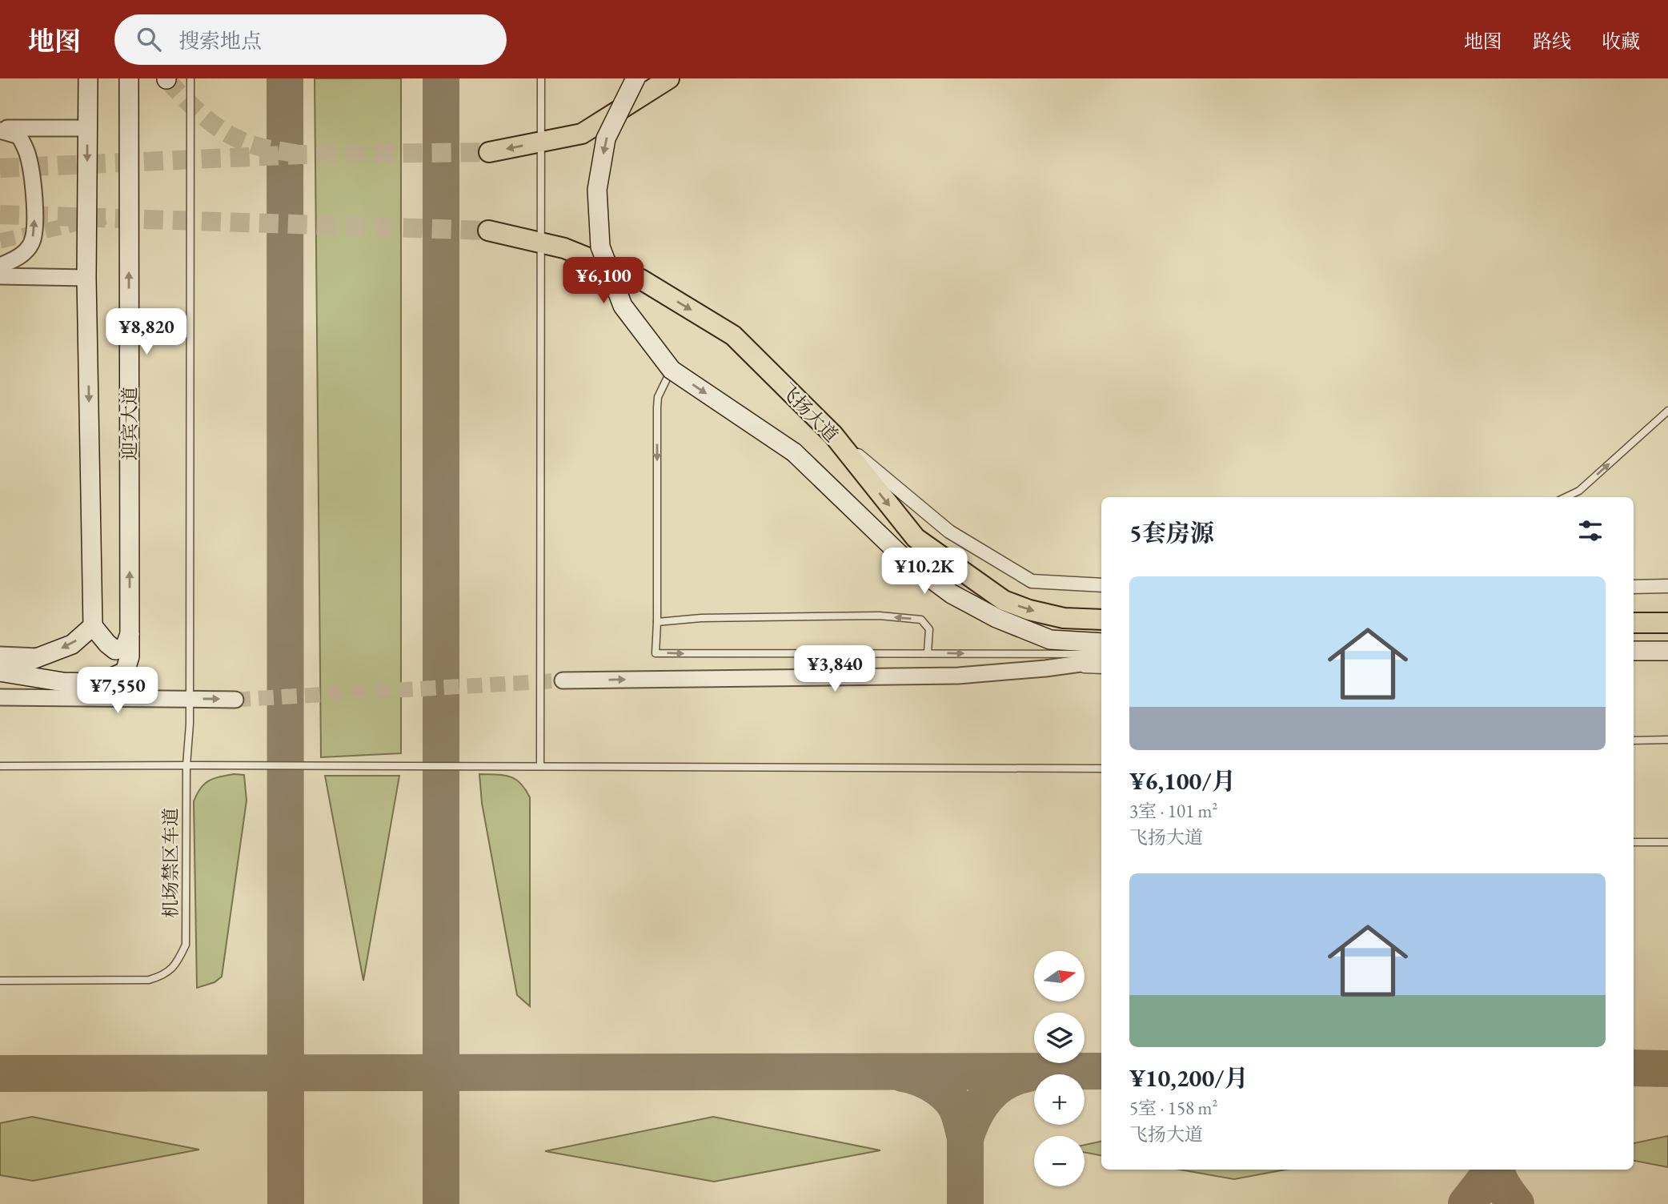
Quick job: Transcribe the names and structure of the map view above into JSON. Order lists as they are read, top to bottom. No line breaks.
{"streets":{"main road":["飞扬大道","迎宾大道"],"lane":["机场禁区车道"]},"north":"right","page":{"header":"地图","search":"搜索地点","nav":["地图","路线","收藏"],"price":["¥6,100","¥8,820","¥10.2K","¥3,840","¥7,550"],"heading":"5套房源","list":[{"name":"¥6,100/月","note":"3室 · 101 m² · 飞扬大道"},{"name":"¥10,200/月","note":"5室 · 158 m² · 飞扬大道"}],"map_buttons":["+","−"]}}
